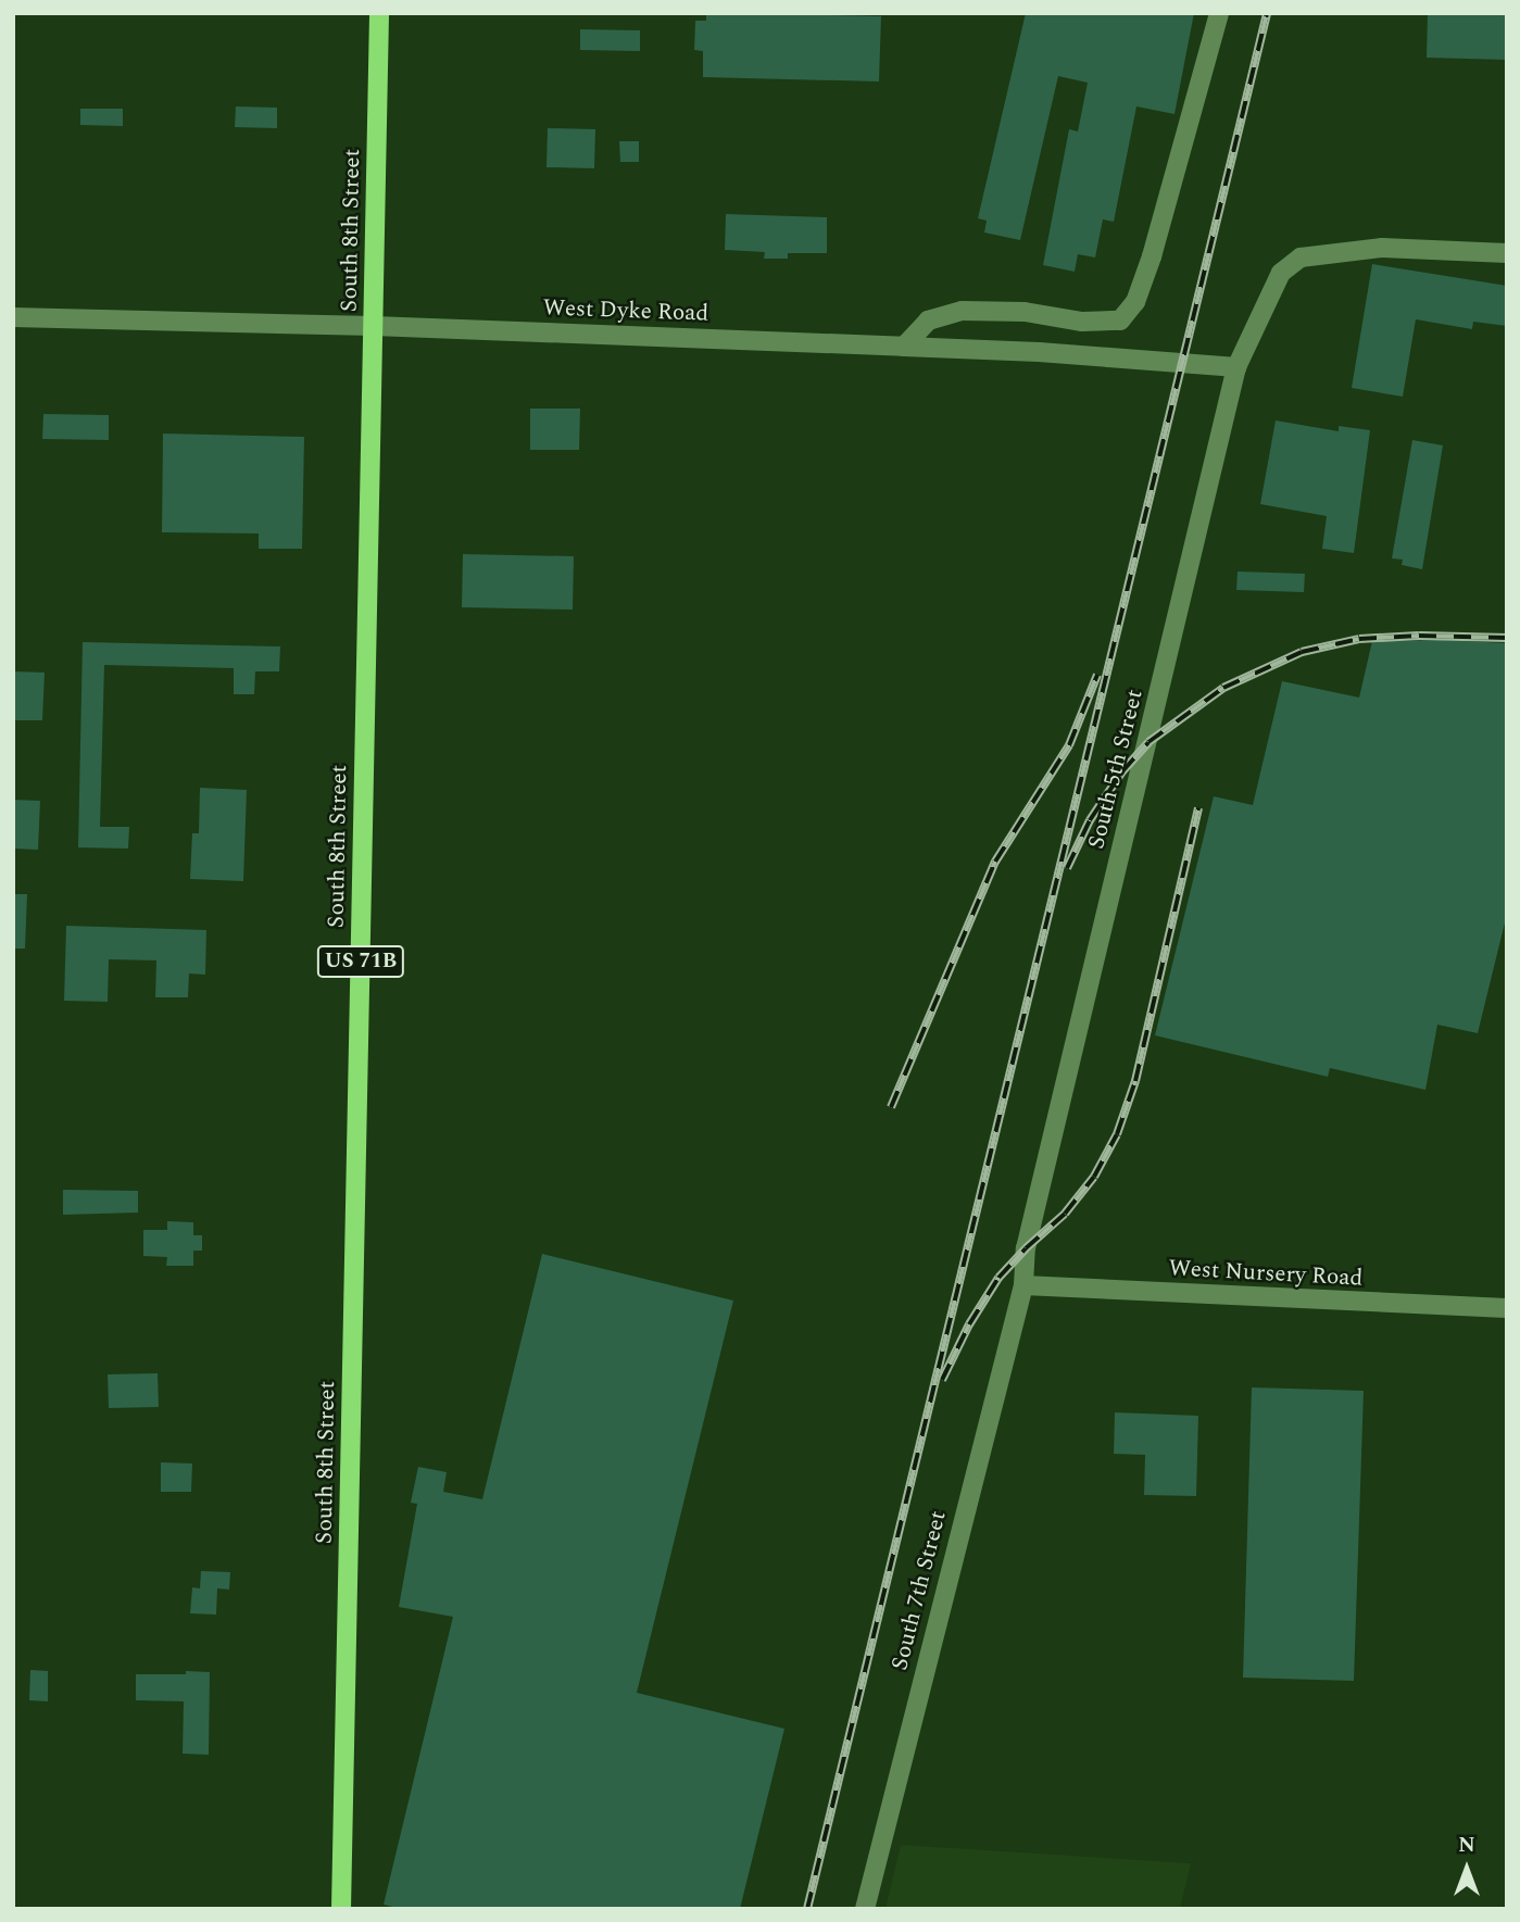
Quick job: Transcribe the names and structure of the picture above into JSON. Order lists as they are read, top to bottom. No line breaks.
{"streets":{"main road":["South 8th Street","US 71B"],"street":["West Dyke Road","South 5th Street","West Nursery Road","South 7th Street"]},"crossings":[["South 8th Street","West Dyke Road"],["West Dyke Road","South 5th Street"],["South 5th Street","West Nursery Road"],["South 5th Street","South 7th Street"],["West Nursery Road","South 7th Street"]],"north":"top"}
